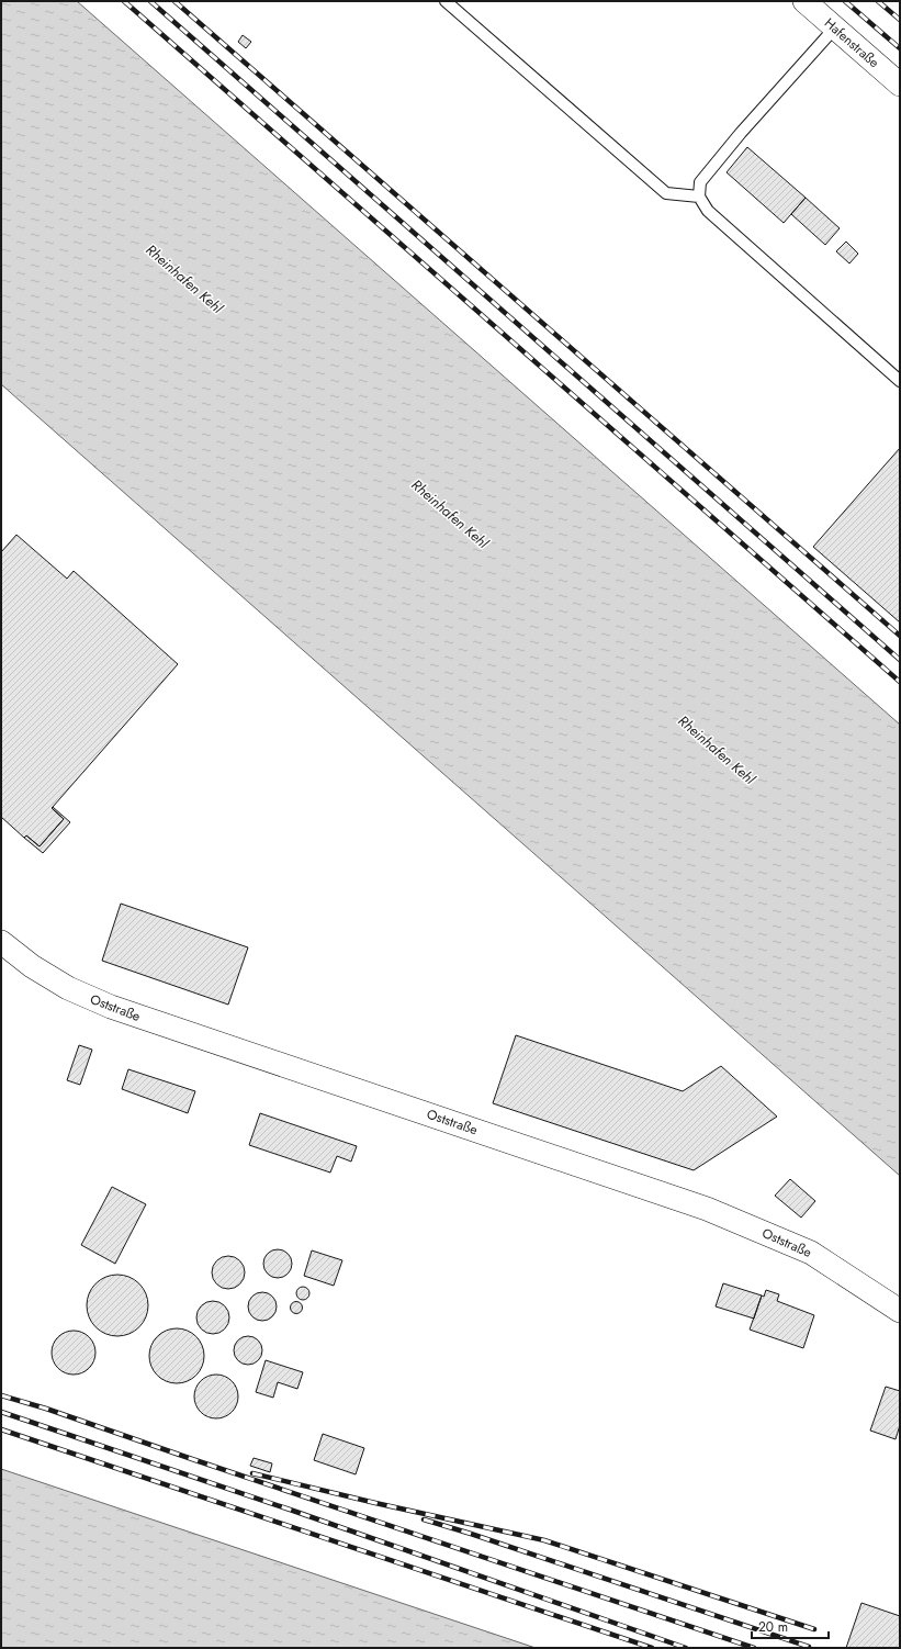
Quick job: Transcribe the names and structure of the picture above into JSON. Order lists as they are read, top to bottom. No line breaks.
{"streets":{"street":["Hafenstraße","Oststraße"]},"water":["Rheinhafen Kehl"],"scale_bar":"20 m"}
